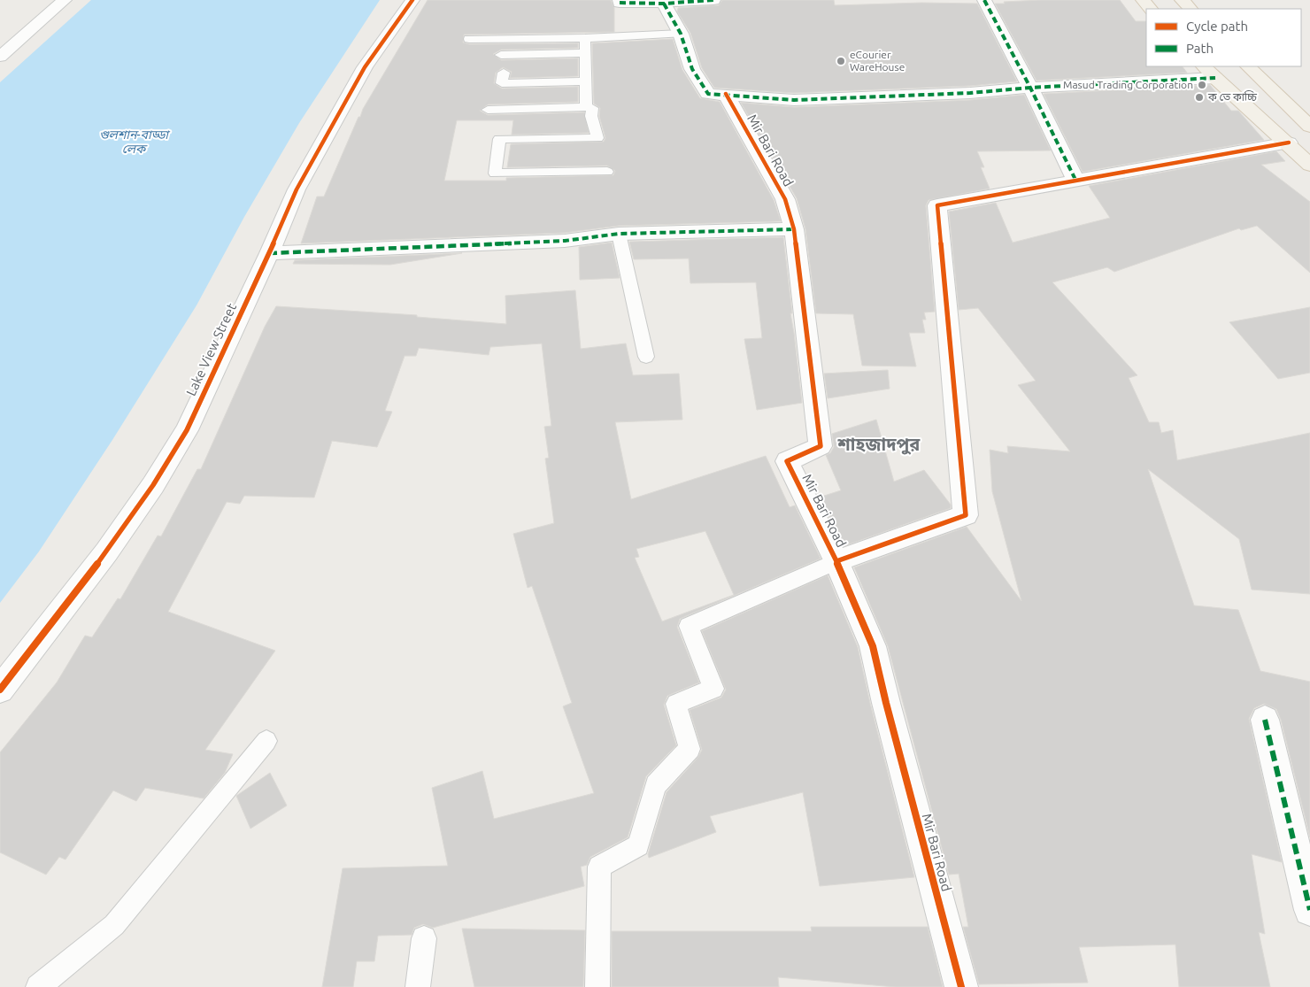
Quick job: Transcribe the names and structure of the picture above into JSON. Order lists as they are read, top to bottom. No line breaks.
{"streets":{"street":["Mir Bari Road","Lake View Street"]},"districts":["শাহজাদপুর"],"water":["গুলশান-বাড্ডা লেক"],"places":["eCourier WareHouse","Masud Trading Corporation","ক তে কাচ্চি"],"legend":["Cycle path","Path"]}
